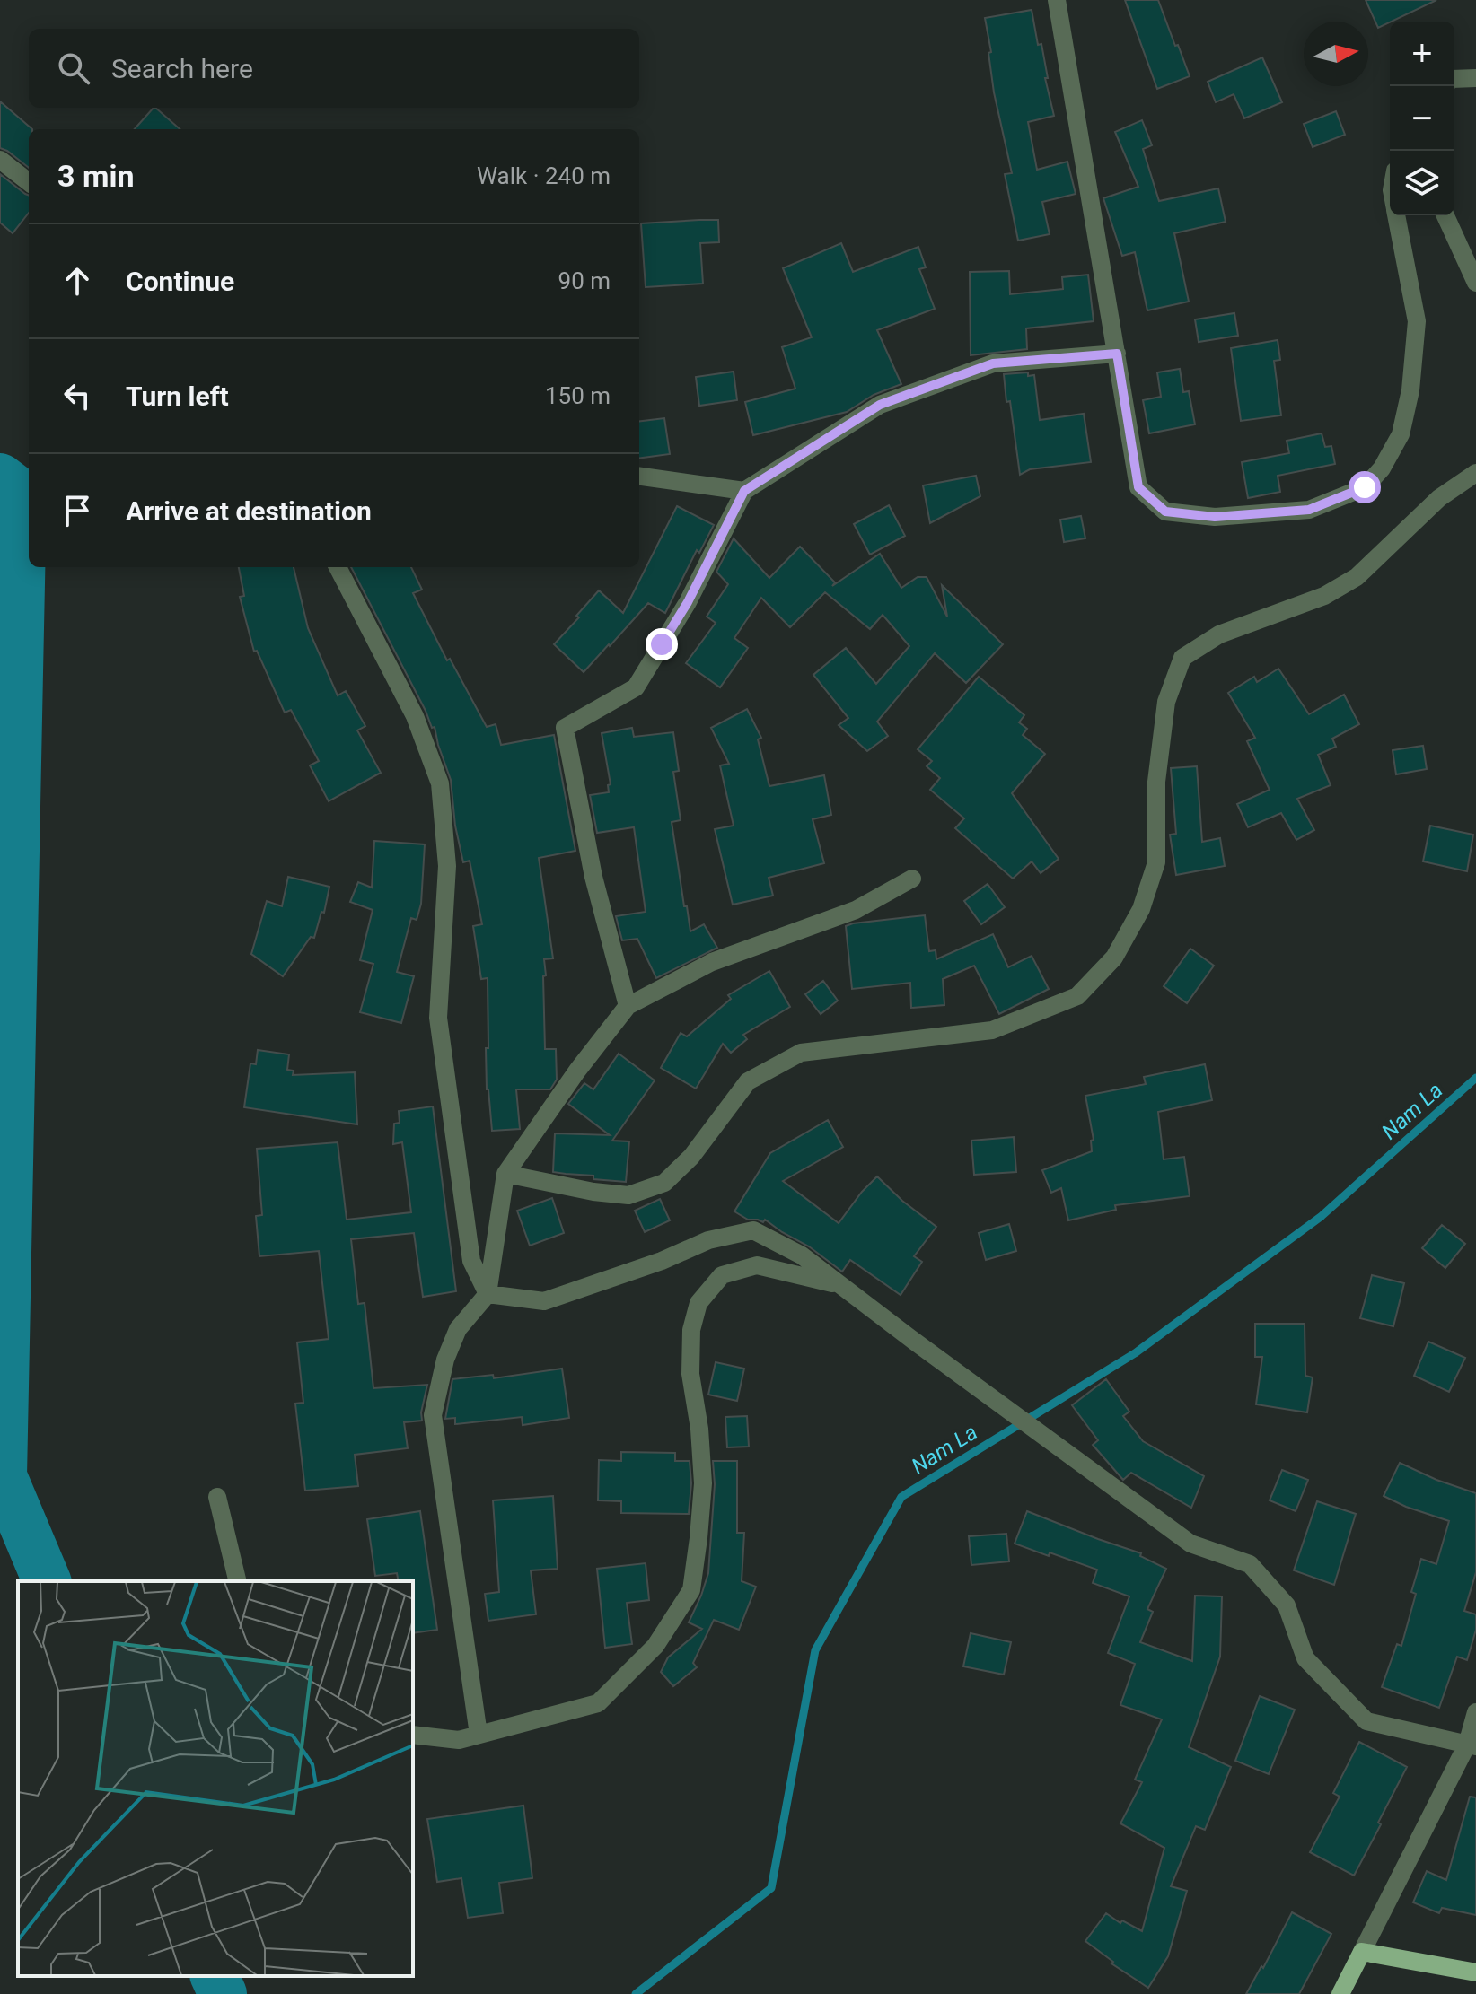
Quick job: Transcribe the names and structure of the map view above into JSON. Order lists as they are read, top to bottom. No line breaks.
{"water":["Nam La"],"north":"right","page":{"map_buttons":["+","−"],"search":"Search here","heading":["3 min","Walk · 240 m"],"list":[["Continue","90 m"],["Turn left","150 m"],"Arrive at destination"]}}
